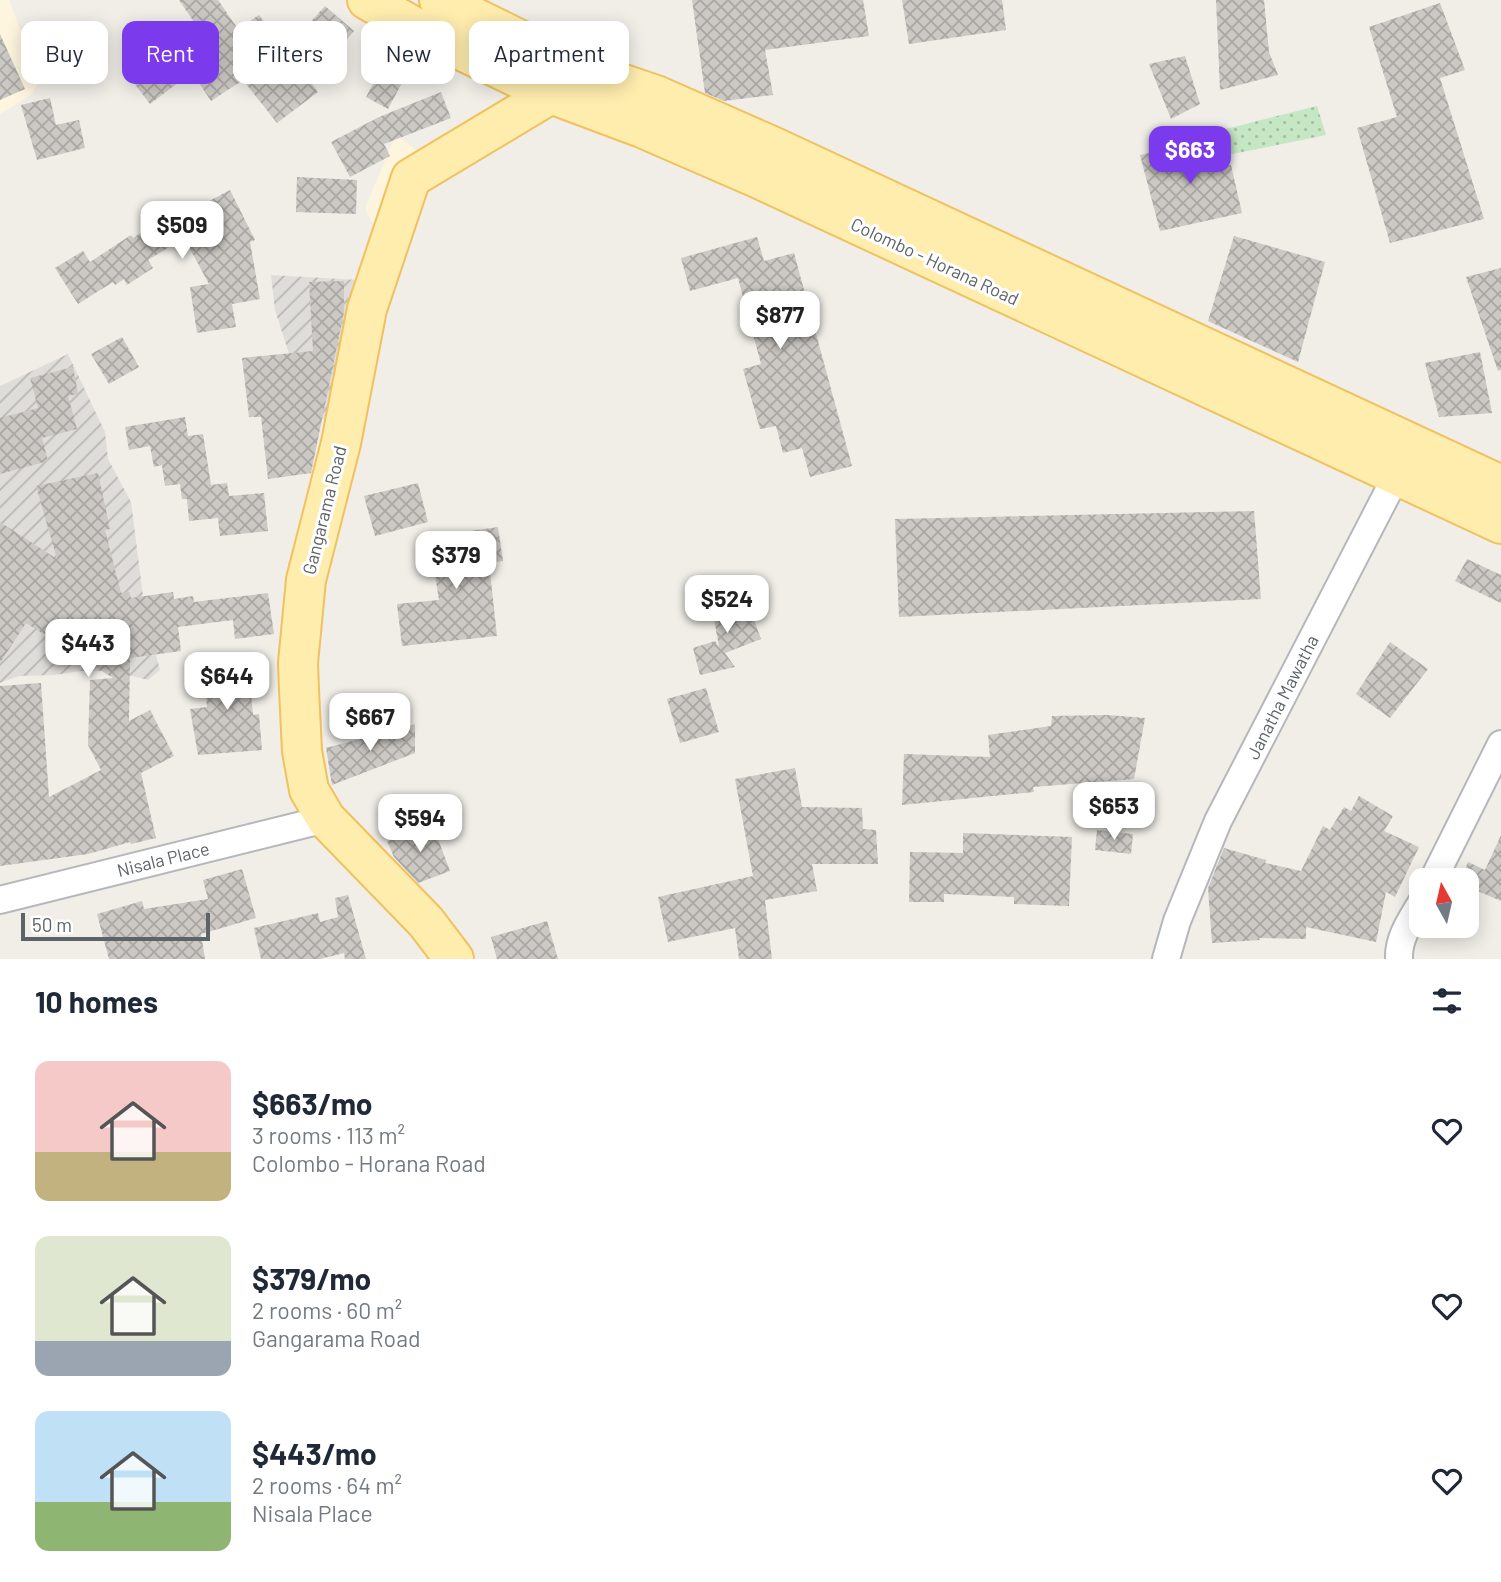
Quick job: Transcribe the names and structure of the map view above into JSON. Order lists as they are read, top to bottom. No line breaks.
{"streets":{"main road":["Colombo - Horana Road","Gangarama Road"],"street":["Janatha Mawatha","Nisala Place"]},"crossings":[["Colombo - Horana Road","Gangarama Road"],["Colombo - Horana Road","Janatha Mawatha"],["Gangarama Road","Nisala Place"]],"scale_bar":"50 m","north":"top","page":{"chip":["Buy","Rent","Filters","New","Apartment"],"price":["$663","$509","$877","$379","$524","$443","$644","$667","$653","$594"],"scale":"50 m","heading":"10 homes","list":[{"name":"$663/mo","note":"3 rooms · 113 m² · Colombo - Horana Road"},{"name":"$379/mo","note":"2 rooms · 60 m² · Gangarama Road"},{"name":"$443/mo","note":"2 rooms · 64 m² · Nisala Place"}]}}
